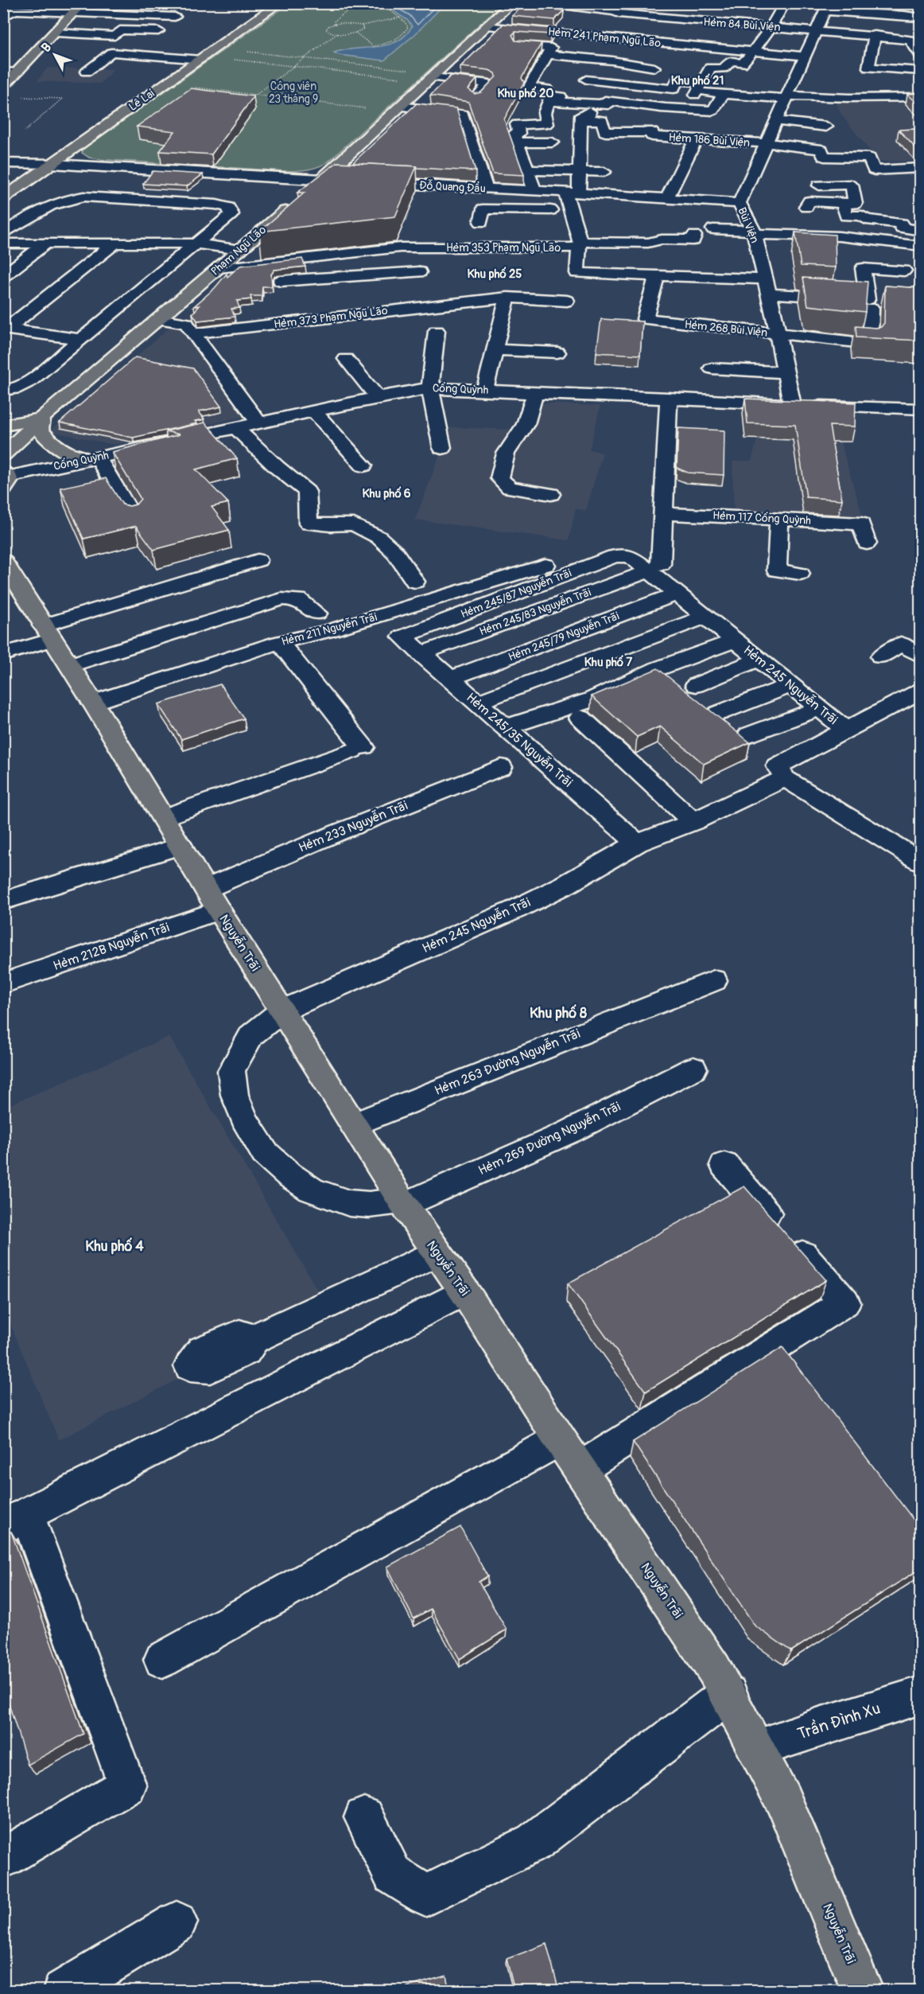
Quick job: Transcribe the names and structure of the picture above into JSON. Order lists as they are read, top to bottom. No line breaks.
{"streets":{"main road":["Lê Lai","Phạm Ngũ Lão","Nguyễn Trãi"],"street":["Hẻm 84 Bùi Viện","Hẻm 241 Phạm Ngũ Lão","Hẻm 186 Bùi Viện","Ðỗ Quang Ðẩu","Bùi Viện","Hẻm 353 Phạm Ngũ Lão","Hẻm 373 Phạm Ngũ Lão","Hẻm 268 Bùi Viện","Cống Quỳnh","Hẻm 117 Cống Quỳnh","Hẻm 245/87 Nguyễn Trãi","Hẻm 245/83 Nguyễn Trãi","Hẻm 211 Nguyễn Trãi","Hẻm 245/79 Nguyễn Trãi","Hẻm 245 Nguyễn Trãi","Hẻm 245/35 Nguyễn Trãi","Hẻm 233 Nguyễn Trãi","Hẻm 212B Nguyễn Trãi","Hẻm 263 Đường Nguyễn Trãi","Hẻm 269 Đường Nguyễn Trãi","Trần Ðình Xu"]},"crossings":[["Hẻm 84 Bùi Viện","Hẻm 241 Phạm Ngũ Lão"],["Hẻm 84 Bùi Viện","Bùi Viện"],["Hẻm 241 Phạm Ngũ Lão","Bùi Viện"],["Hẻm 241 Phạm Ngũ Lão","Phạm Ngũ Lão"],["Lê Lai","Ðỗ Quang Ðẩu"],["Hẻm 186 Bùi Viện","Bùi Viện"],["Ðỗ Quang Ðẩu","Bùi Viện"],["Ðỗ Quang Ðẩu","Phạm Ngũ Lão"],["Bùi Viện","Hẻm 268 Bùi Viện"],["Bùi Viện","Cống Quỳnh"],["Hẻm 353 Phạm Ngũ Lão","Phạm Ngũ Lão"],["Hẻm 245/87 Nguyễn Trãi","Hẻm 245 Nguyễn Trãi"],["Hẻm 245/87 Nguyễn Trãi","Hẻm 245/35 Nguyễn Trãi"],["Hẻm 245/83 Nguyễn Trãi","Hẻm 245 Nguyễn Trãi"],["Hẻm 245/83 Nguyễn Trãi","Hẻm 245/35 Nguyễn Trãi"],["Hẻm 211 Nguyễn Trãi","Nguyễn Trãi"],["Hẻm 245/79 Nguyễn Trãi","Hẻm 245 Nguyễn Trãi"],["Hẻm 245/79 Nguyễn Trãi","Hẻm 245/35 Nguyễn Trãi"],["Hẻm 245 Nguyễn Trãi","Hẻm 245/35 Nguyễn Trãi"],["Hẻm 245 Nguyễn Trãi","Nguyễn Trãi"],["Hẻm 245 Nguyễn Trãi","Hẻm 269 Đường Nguyễn Trãi"],["Hẻm 233 Nguyễn Trãi","Nguyễn Trãi"],["Hẻm 233 Nguyễn Trãi","Hẻm 212B Nguyễn Trãi"],["Nguyễn Trãi","Hẻm 212B Nguyễn Trãi"],["Nguyễn Trãi","Hẻm 263 Đường Nguyễn Trãi"],["Nguyễn Trãi","Hẻm 269 Đường Nguyễn Trãi"],["Nguyễn Trãi","Trần Ðình Xu"]],"districts":["Khu phố 21","Khu phố 20","Khu phố 25","Khu phố 6","Khu phố 7","Khu phố 8","Khu phố 4"],"parks":["Công viên 23 tháng 9"],"north":"top left"}
